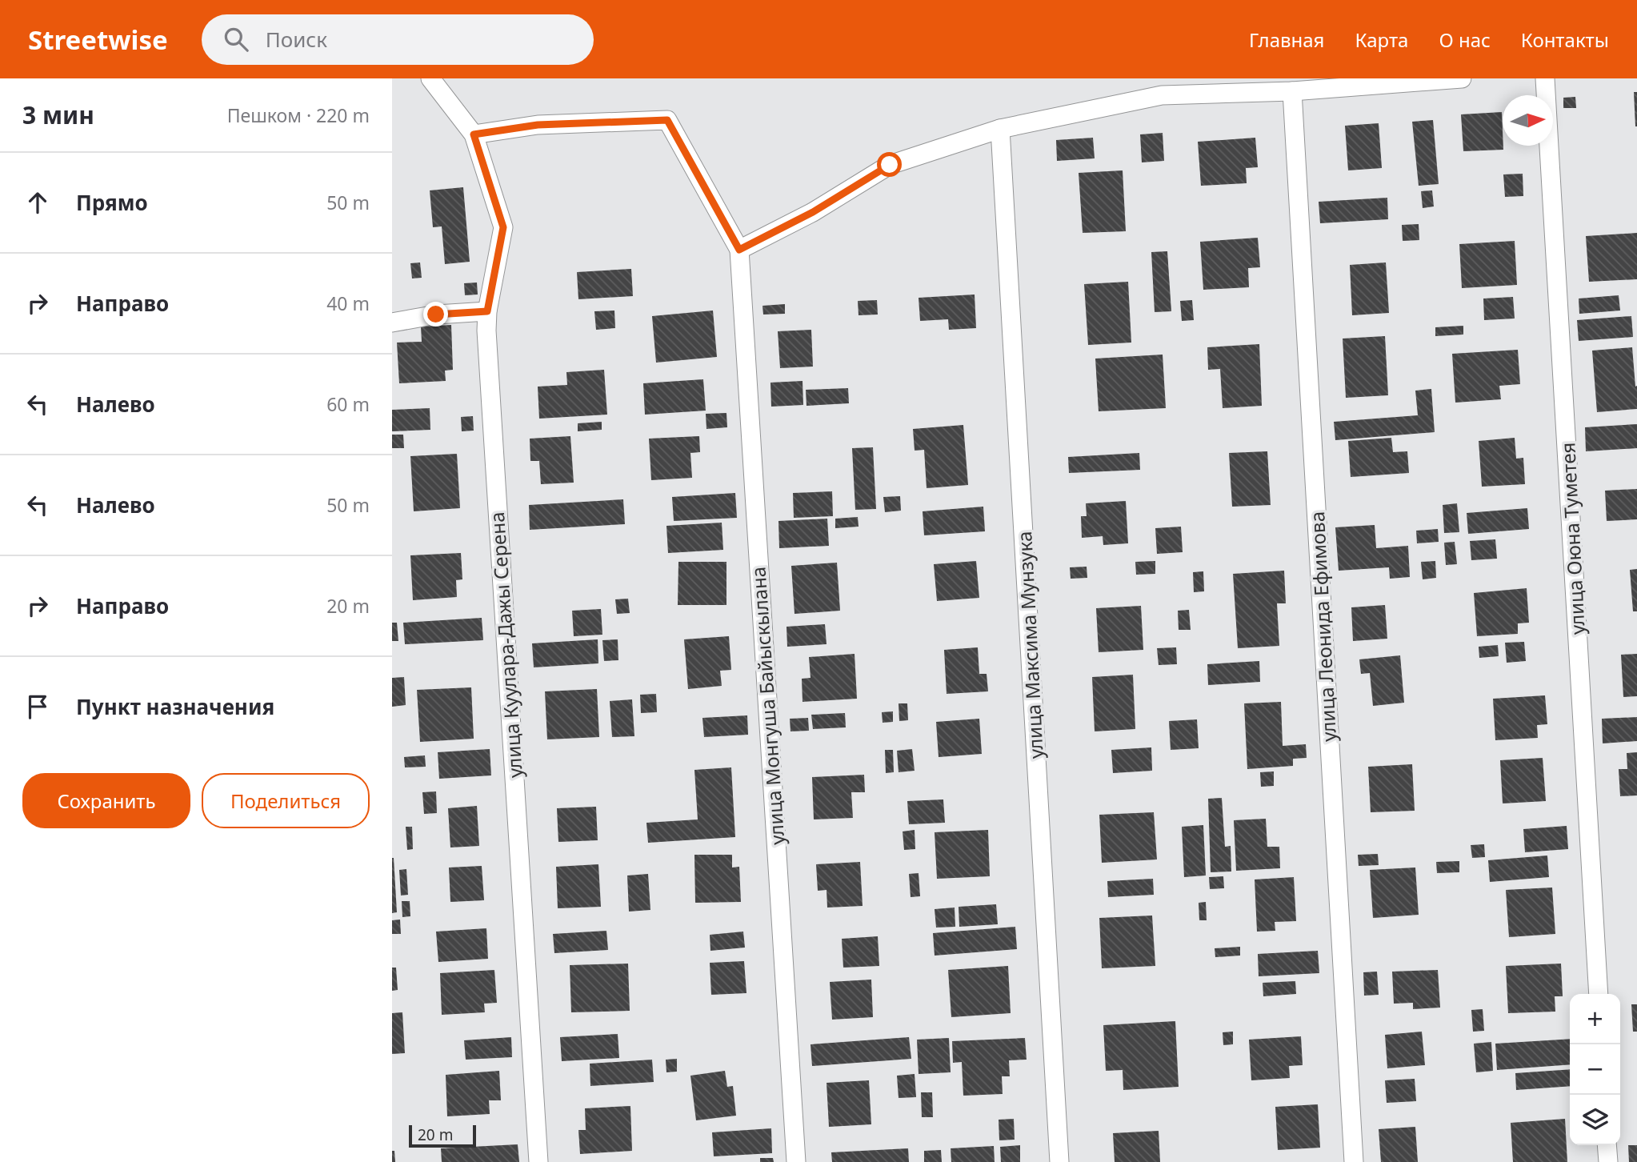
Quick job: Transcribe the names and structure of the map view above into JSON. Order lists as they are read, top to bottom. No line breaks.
{"streets":{"street":["улица Оюна Туметея","улица Леонида Ефимова","улица Куулара-Дажы Серена","улица Максима Мунзука","улица Монгуша Байыскылана"]},"scale_bar":"20 m","north":"right","page":{"header":"Streetwise","search":"Поиск","nav":["Главная","Карта","О нас","Контакты"],"heading":["3 мин","Пешком · 220 m"],"list":[["Прямо","50 m"],["Направо","40 m"],["Налево","60 m"],["Налево","50 m"],["Направо","20 m"],"Пункт назначения"],"buttons":["Сохранить","Поделиться"],"map_buttons":["+","−"],"scale":"20 m"}}
